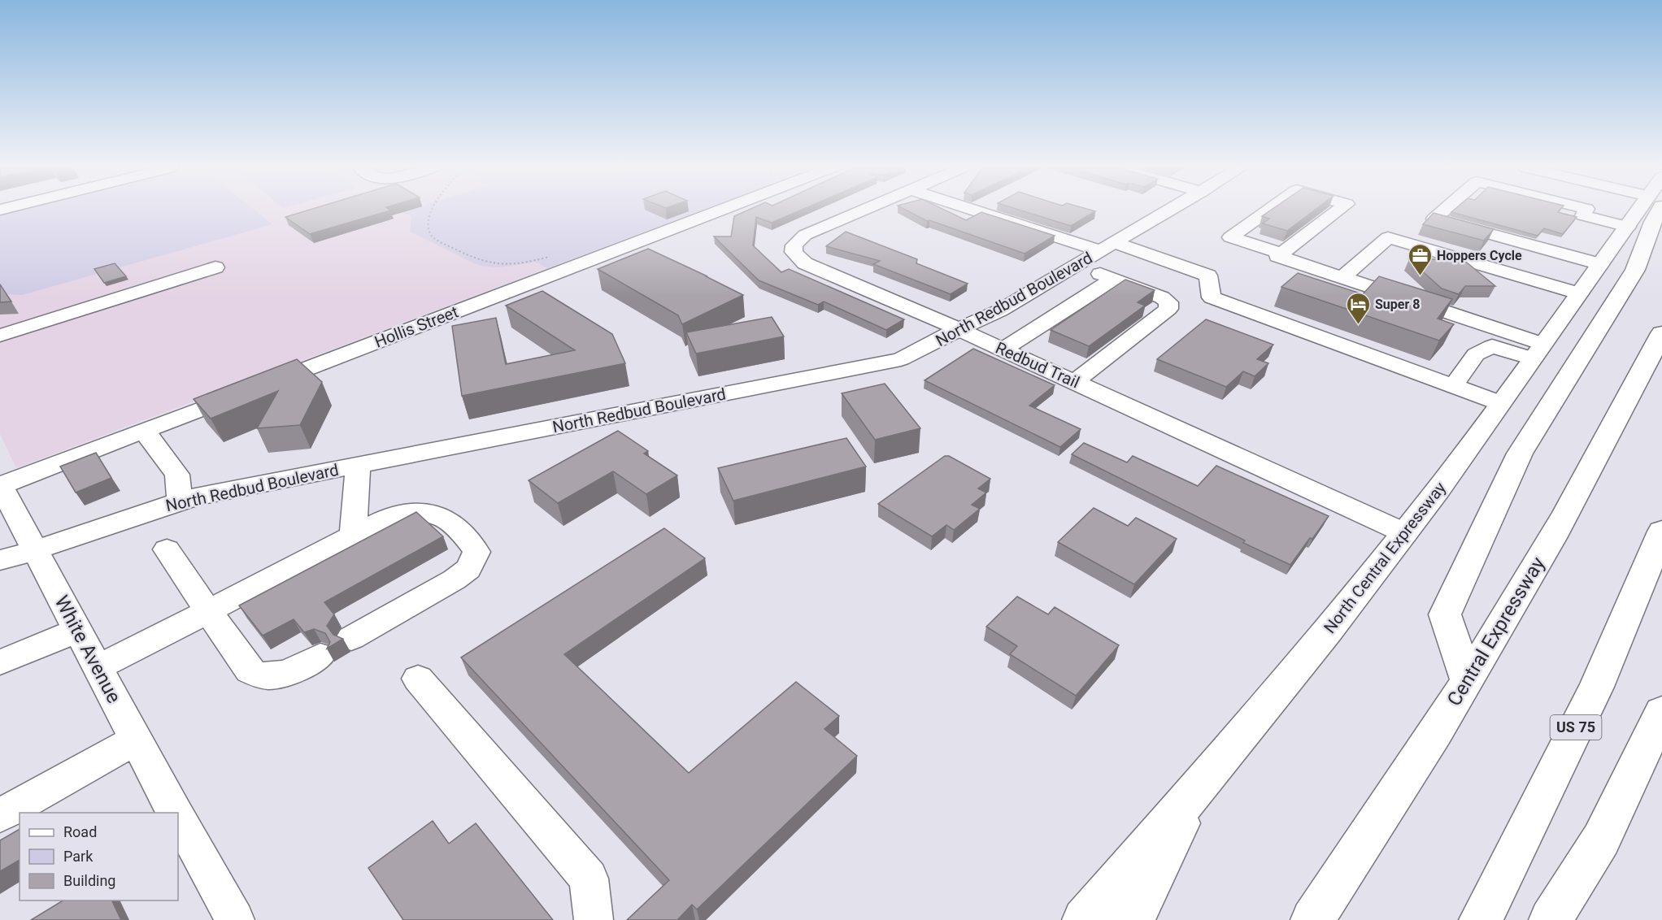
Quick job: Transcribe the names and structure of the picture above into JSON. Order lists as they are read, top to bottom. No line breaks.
{"streets":{"main road":["North Central Expressway","Central Expressway","US 75"],"street":["North Redbud Boulevard","Hollis Street","Redbud Trail","White Avenue"]},"crossings":[["North Redbud Boulevard","Redbud Trail"],["North Redbud Boulevard","White Avenue"],["Hollis Street","White Avenue"],["Redbud Trail","North Central Expressway"]],"places":{"office":["Hoppers Cycle"],"hotel":["Super 8"]},"legend":["Road","Park","Building"]}
